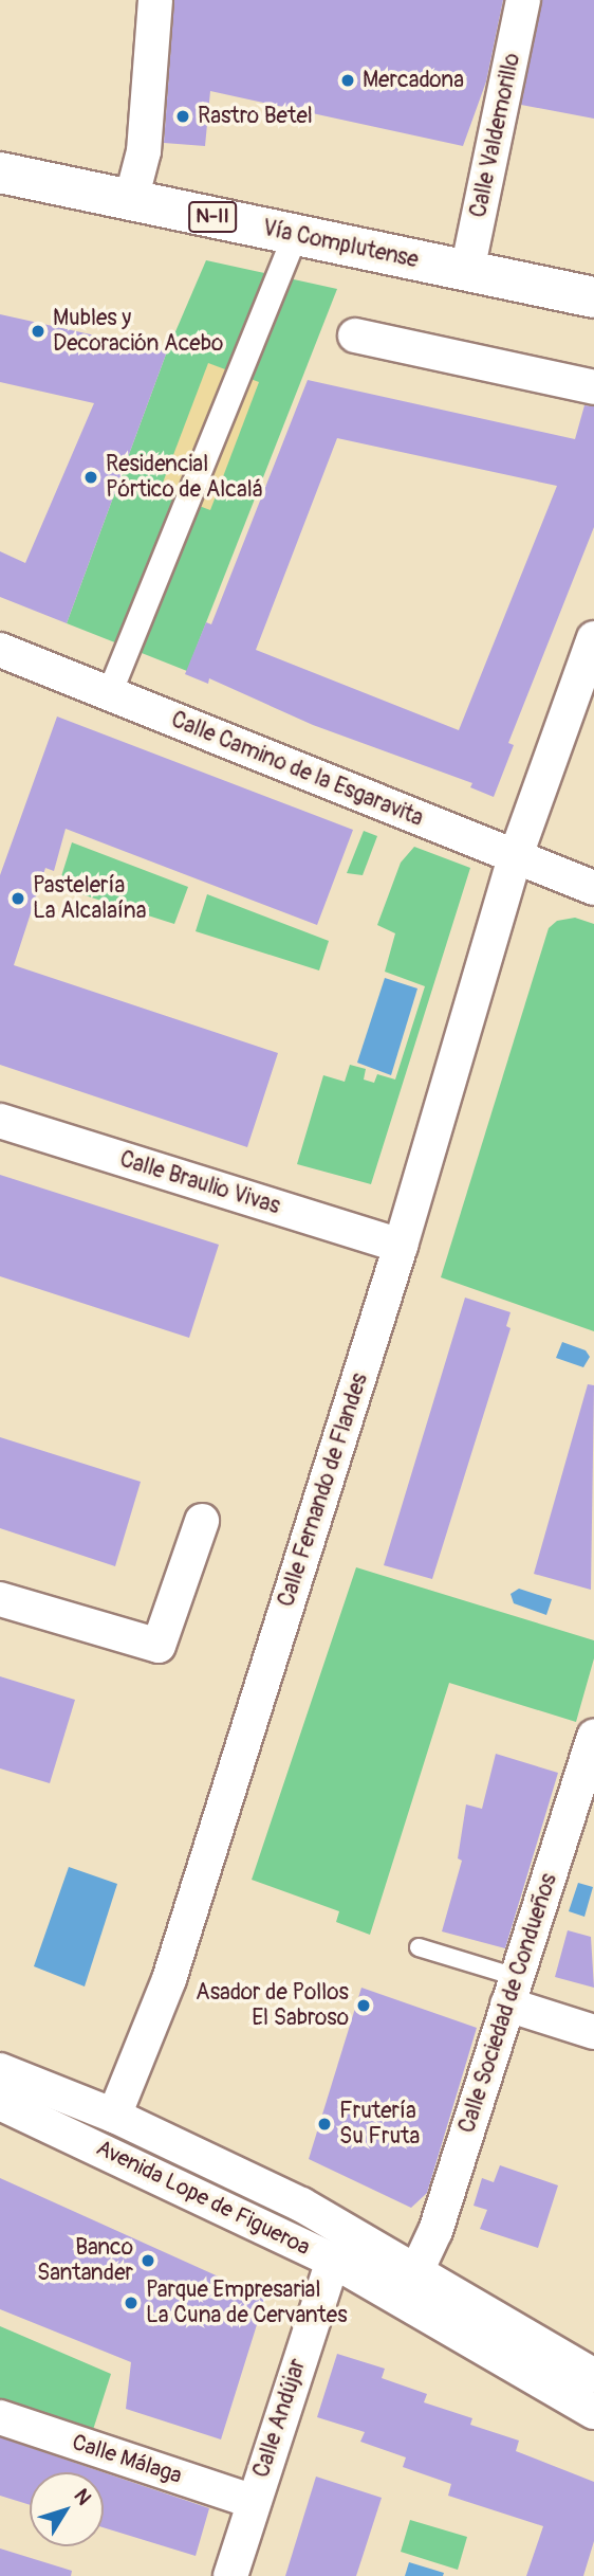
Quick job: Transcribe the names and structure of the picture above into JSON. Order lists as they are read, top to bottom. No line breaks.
{"streets":{"main road":["N-II","Vía Complutense"],"street":["Calle Valdemorillo","Calle Camino de la Esgaravita","Calle Braulio Vivas","Calle Fernando de Flandes","Calle Sociedad de Condueños","Avenida Lope de Figueroa","Calle Andújar","Calle Málaga"]},"crossings":[["Calle Valdemorillo","Vía Complutense"],["Calle Camino de la Esgaravita","Calle Fernando de Flandes"],["Calle Braulio Vivas","Calle Fernando de Flandes"],["Calle Fernando de Flandes","Avenida Lope de Figueroa"],["Calle Sociedad de Condueños","Avenida Lope de Figueroa"],["Avenida Lope de Figueroa","Calle Andújar"],["Calle Andújar","Calle Málaga"]],"places":["Mercadona","Rastro Betel","Mubles y Decoración Acebo","Residencial Pórtico de Alcalá","Pastelería La Alcalaína","Asador de Pollos El Sabroso","Frutería Su Fruta","Banco Santander","Parque Empresarial La Cuna de Cervantes"],"north":"top right"}
